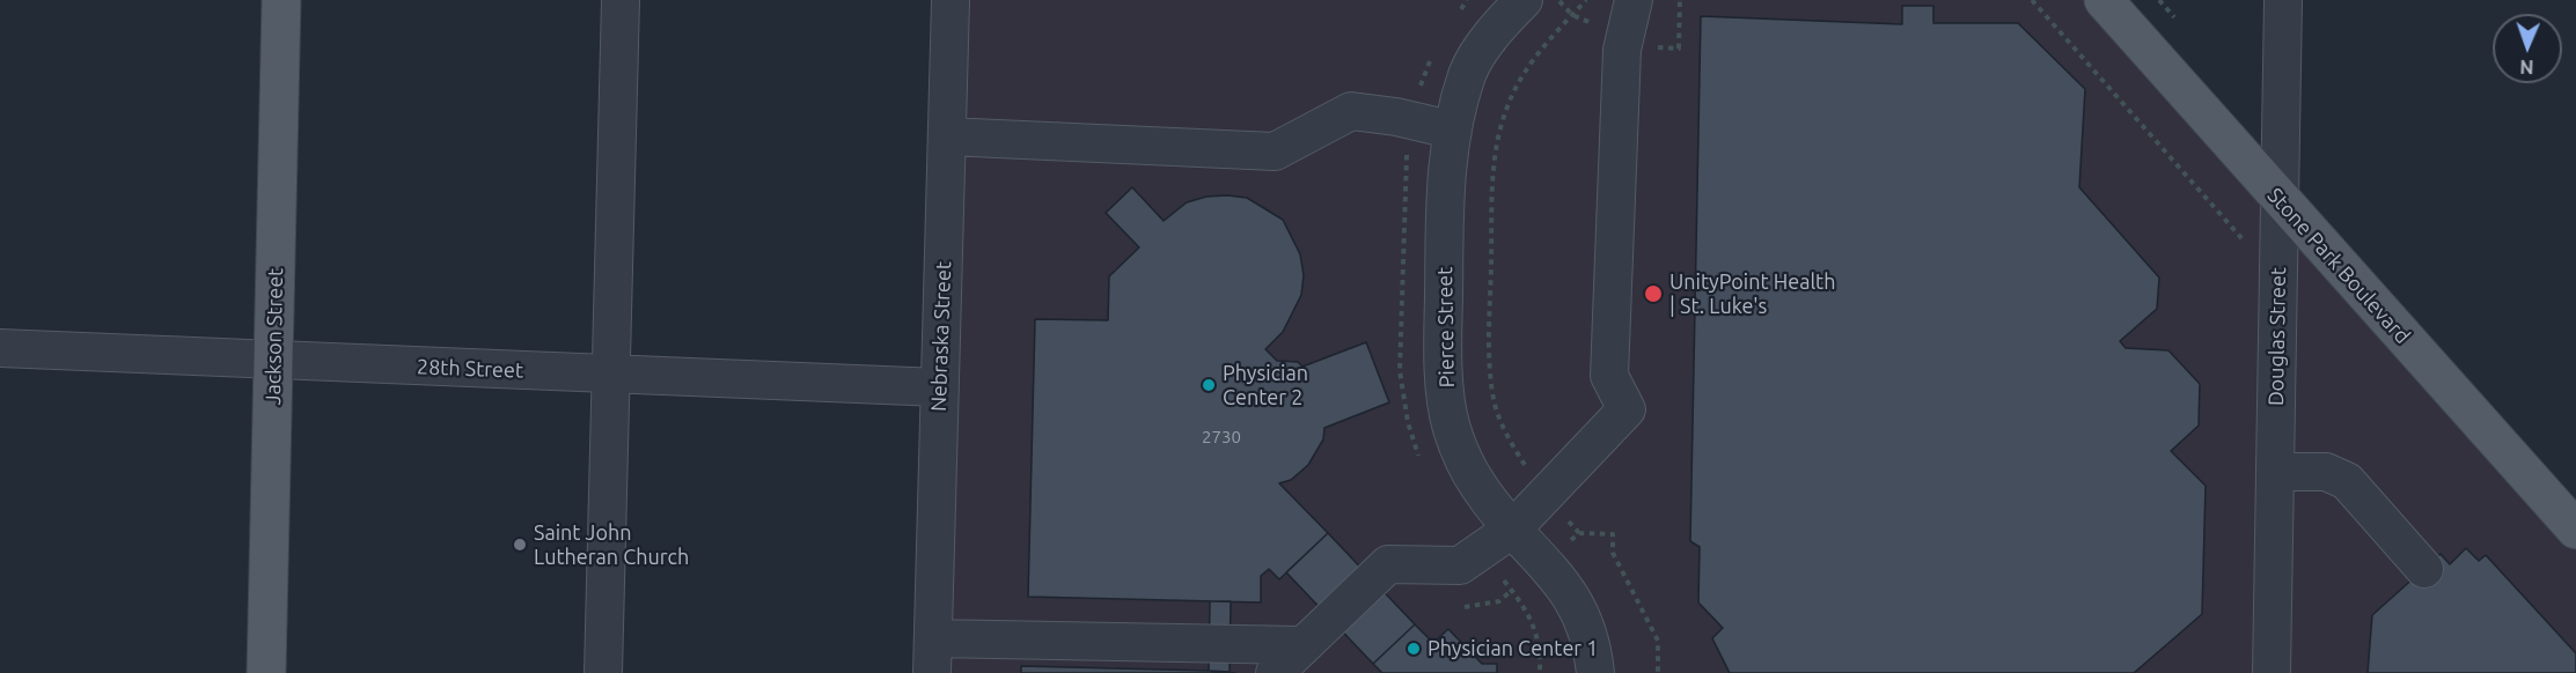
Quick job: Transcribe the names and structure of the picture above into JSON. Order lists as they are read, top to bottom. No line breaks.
{"streets":{"main road":["Stone Park Boulevard","Jackson Street"],"street":["Pierce Street","Nebraska Street","Douglas Street","28th Street"]},"crossings":[["Stone Park Boulevard","Douglas Street"],["Jackson Street","28th Street"],["Nebraska Street","28th Street"]],"places":["UnityPoint Health | St. Luke's","Physician Center 2","Saint John Lutheran Church","Physician Center 1"],"house_numbers":["2730"],"north":"bottom"}
